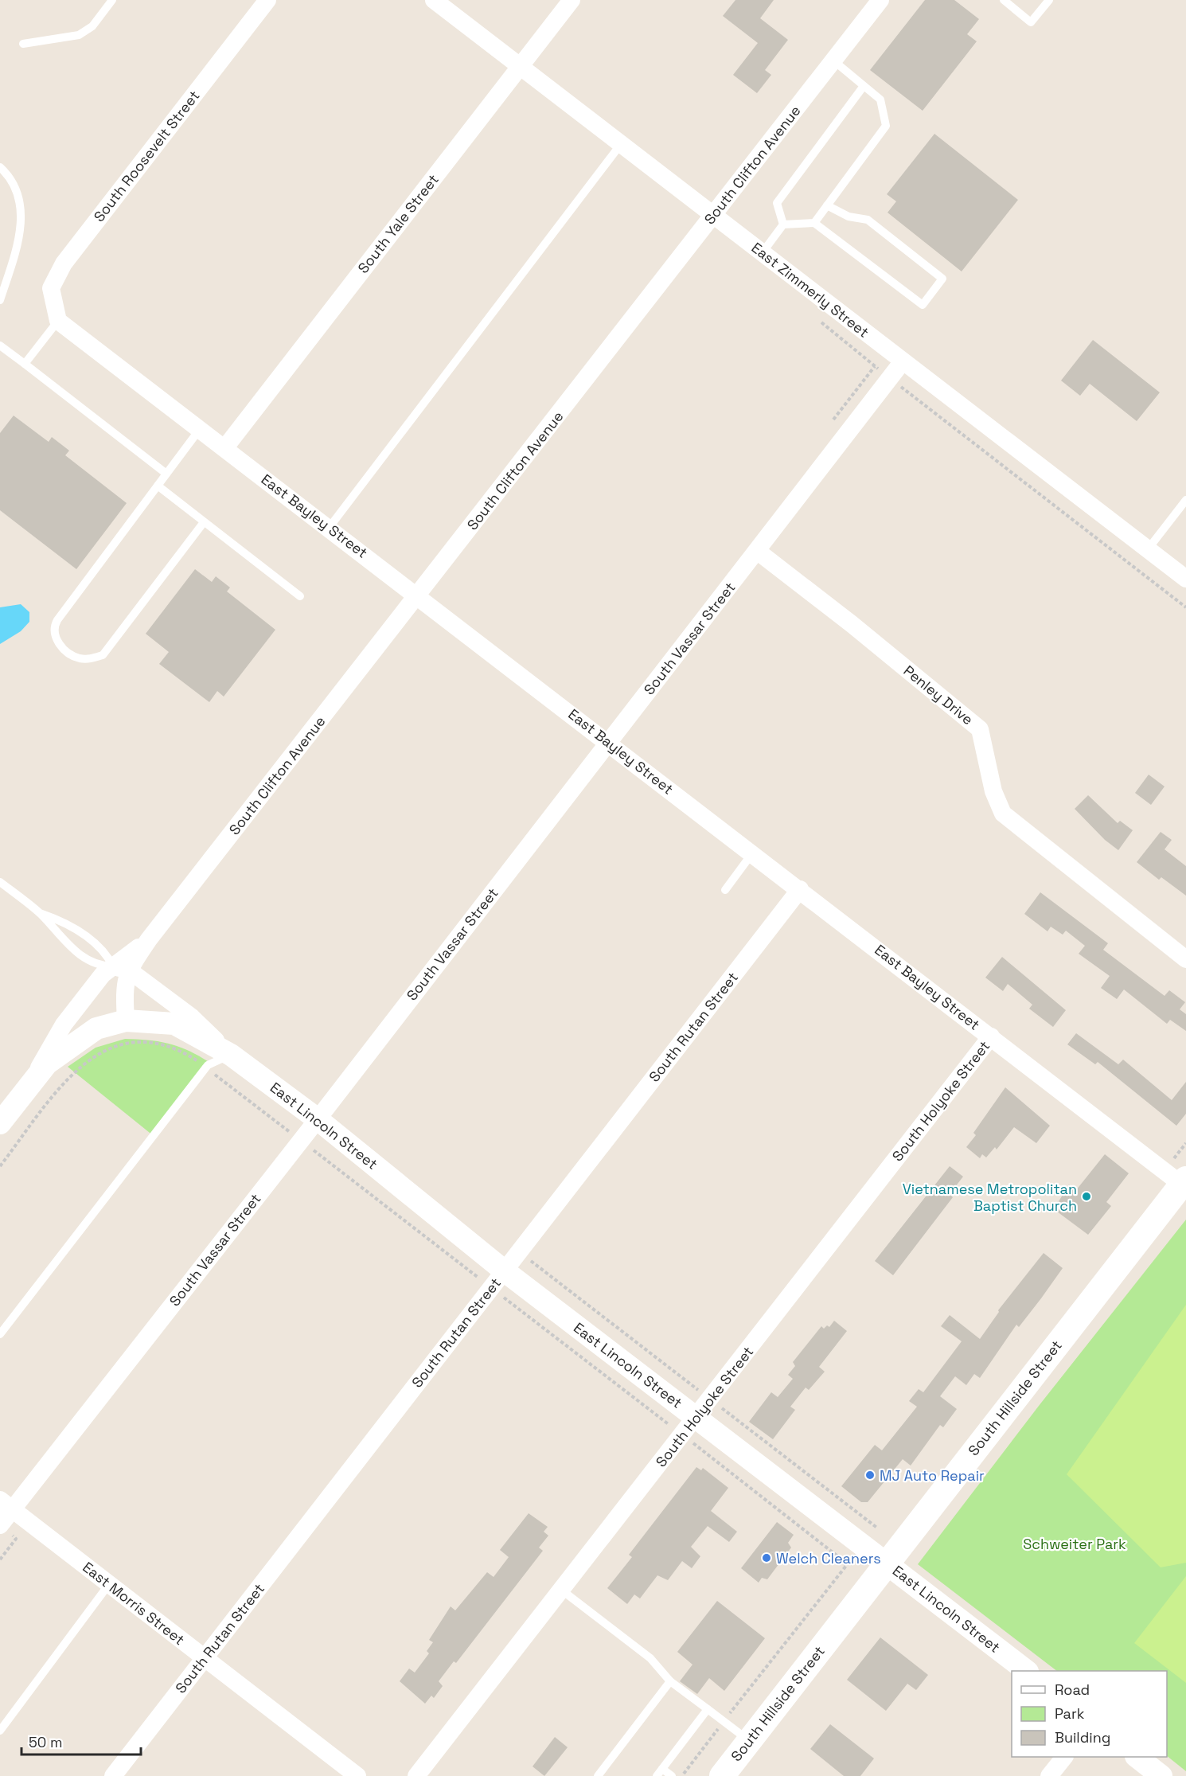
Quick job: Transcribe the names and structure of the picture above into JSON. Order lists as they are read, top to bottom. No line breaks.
{"streets":{"main road":["South Hillside Street"],"street":["South Roosevelt Street","South Clifton Avenue","South Yale Street","East Zimmerly Street","East Bayley Street","South Vassar Street","Penley Drive","South Rutan Street","South Holyoke Street","East Lincoln Street","East Morris Street"]},"crossings":[["South Roosevelt Street","East Bayley Street"],["South Clifton Avenue","East Zimmerly Street"],["South Clifton Avenue","East Bayley Street"],["South Clifton Avenue","East Lincoln Street"],["South Yale Street","East Zimmerly Street"],["South Yale Street","East Bayley Street"],["East Zimmerly Street","South Vassar Street"],["East Bayley Street","South Vassar Street"],["East Bayley Street","South Rutan Street"],["East Bayley Street","South Holyoke Street"],["East Bayley Street","South Hillside Street"],["South Vassar Street","Penley Drive"],["South Vassar Street","East Lincoln Street"],["South Vassar Street","East Morris Street"],["South Rutan Street","East Lincoln Street"],["South Rutan Street","East Morris Street"],["South Holyoke Street","East Lincoln Street"],["East Lincoln Street","South Hillside Street"]],"parks":["Schweiter Park"],"places":["Vietnamese Metropolitan Baptist Church","MJ Auto Repair","Welch Cleaners"],"legend":["Road","Park","Building"],"scale_bar":"50 m"}
